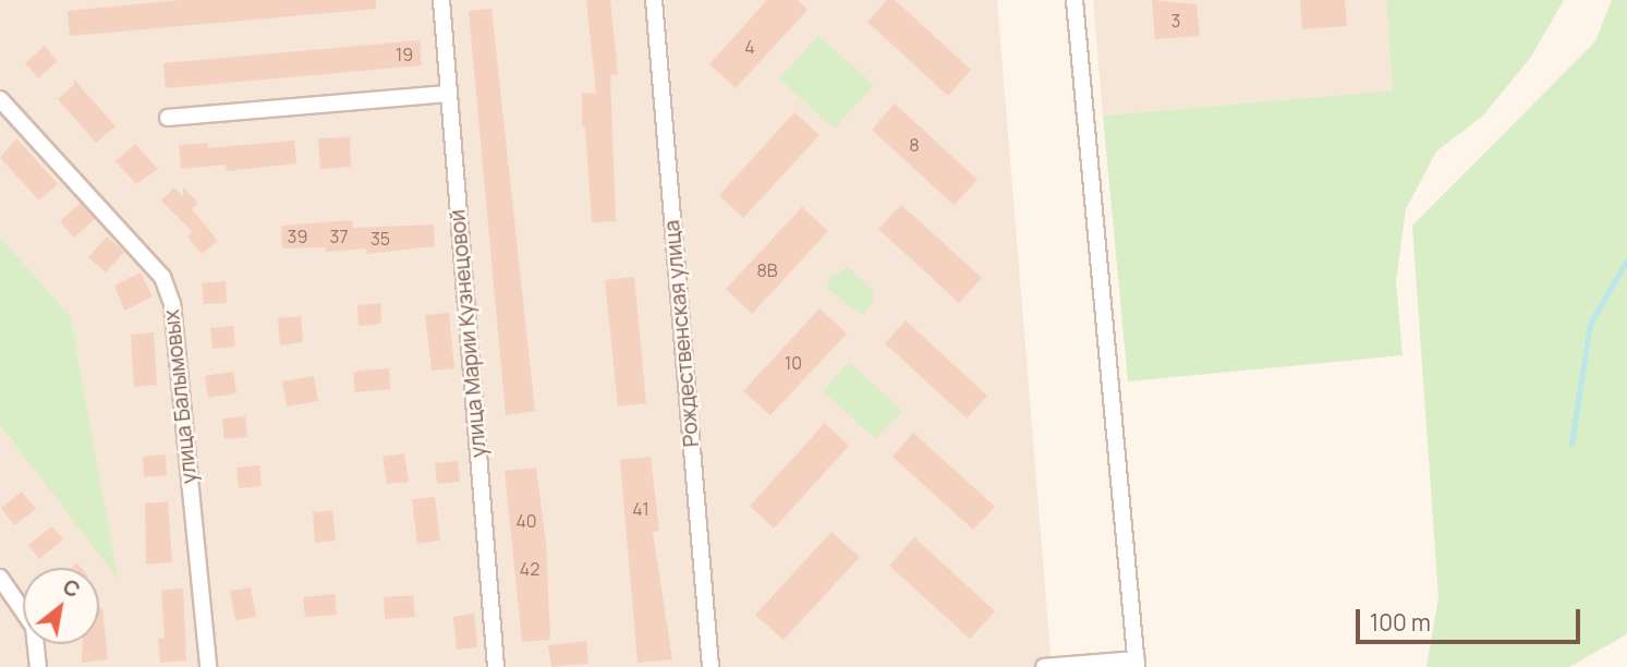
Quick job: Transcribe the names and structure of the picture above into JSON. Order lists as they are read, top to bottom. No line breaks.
{"streets":{"street":["улица Марии Кузнецовой","Рождественская улица","улица Балымовых"]},"house_numbers":["3","4","19","8","39","37","35","8В","10","41","40","42"],"scale_bar":"100 m","north":"top right"}
